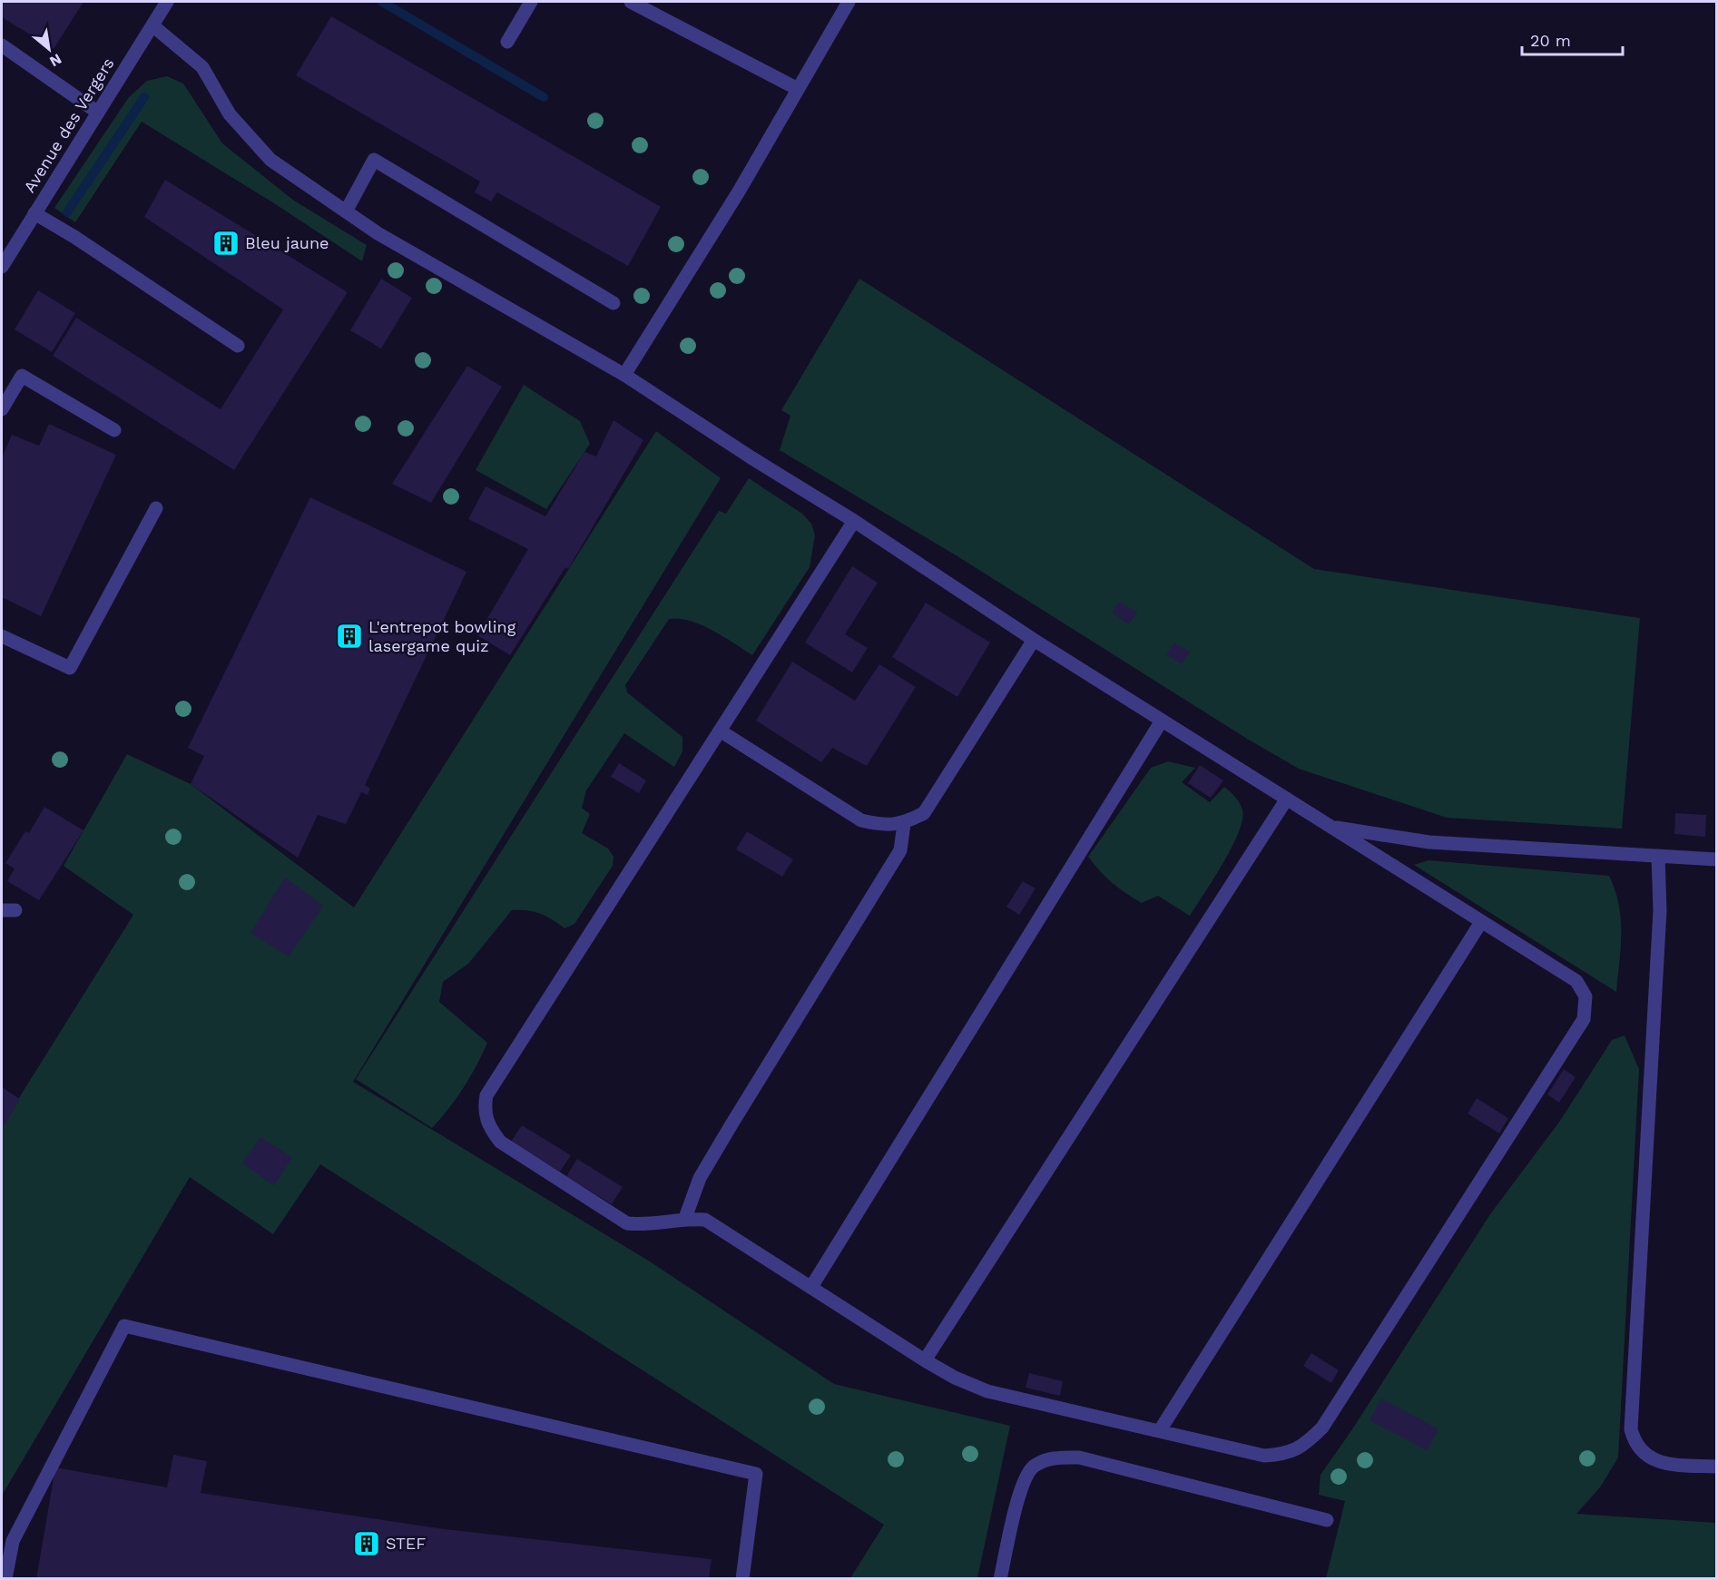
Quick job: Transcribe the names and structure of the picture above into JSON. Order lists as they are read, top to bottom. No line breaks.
{"streets":{"street":["Avenue des Vergers"]},"places":{"building":["Bleu jaune","L'entrepot bowling lasergame quiz","STEF"]},"scale_bar":"20 m","north":"bottom right"}
